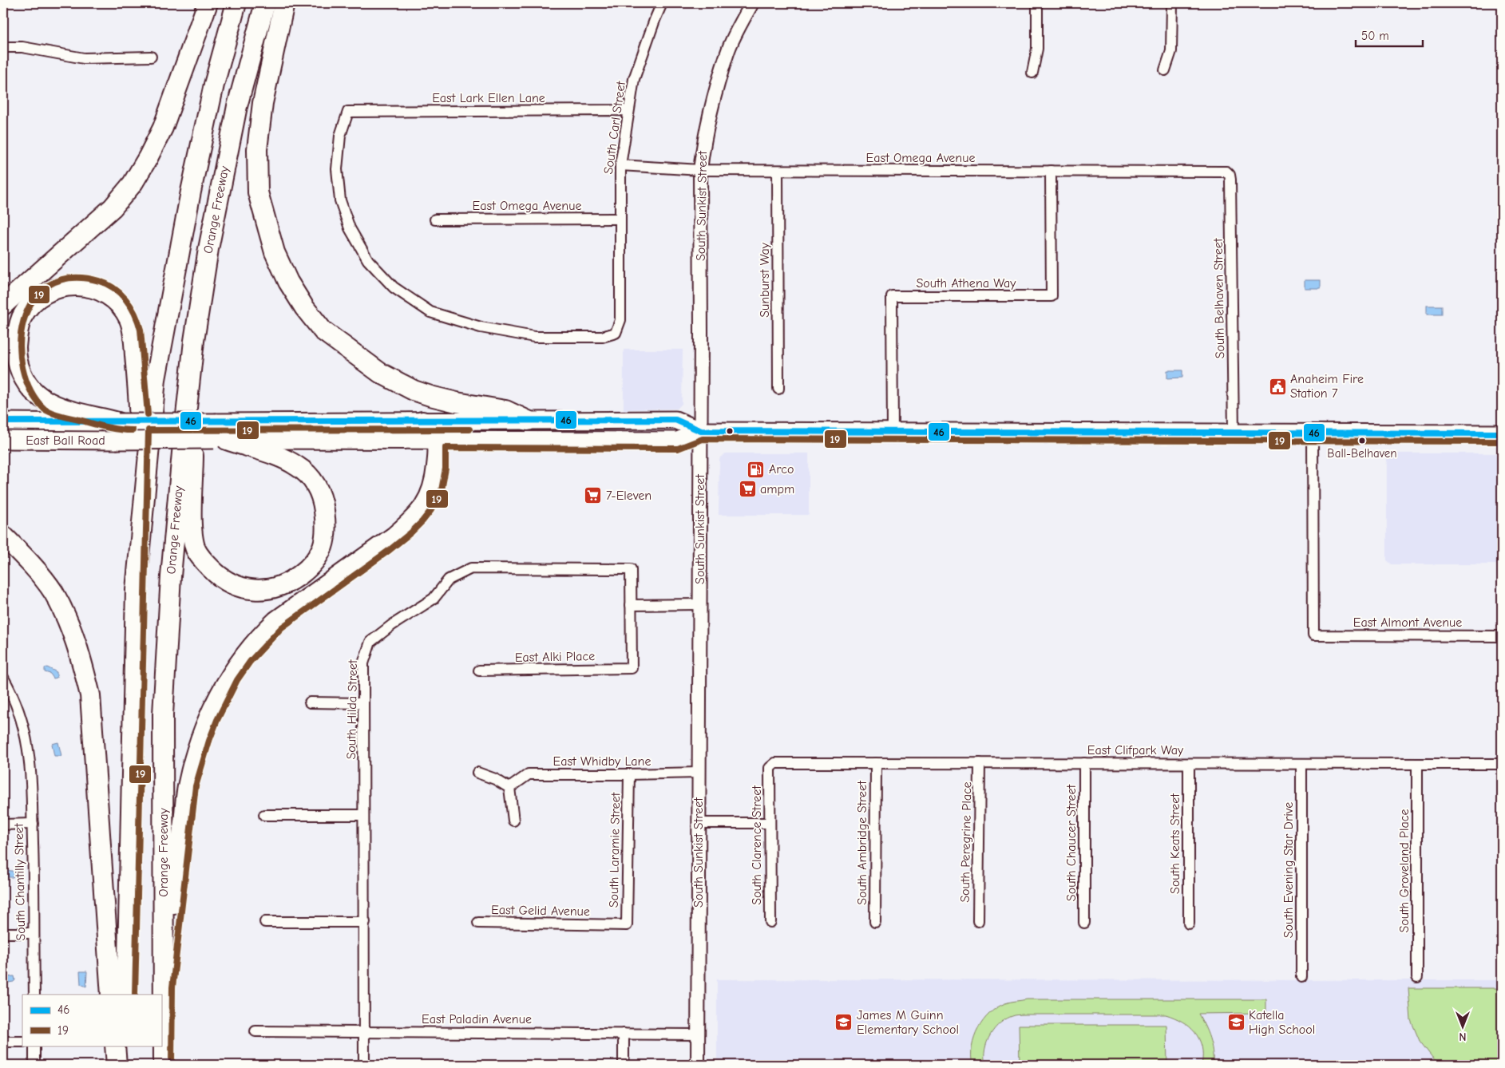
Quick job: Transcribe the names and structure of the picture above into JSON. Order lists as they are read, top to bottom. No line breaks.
{"streets":{"highway":["Orange Freeway"],"main road":["East Ball Road"],"street":["East Lark Ellen Lane","South Carl Street","East Omega Avenue","South Sunkist Street","Sunburst Way","South Athena Way","South Belhaven Street","East Almont Avenue","East Alki Place","South Hilda Street","East Clifpark Way","East Whidby Lane","South Peregrine Place","South Ambridge Street","South Chaucer Street","South Keats Street","South Clarence Street","South Laramie Street","South Evening Star Drive","South Groveland Place","South Chantilly Street","East Gelid Avenue","East Paladin Avenue"]},"crossings":[["East Lark Ellen Lane","South Carl Street"],["South Carl Street","East Omega Avenue"],["East Omega Avenue","South Sunkist Street"],["East Omega Avenue","Sunburst Way"],["East Omega Avenue","South Athena Way"],["East Omega Avenue","South Belhaven Street"],["South Sunkist Street","East Ball Road"],["South Sunkist Street","East Whidby Lane"],["South Sunkist Street","East Paladin Avenue"],["South Athena Way","East Ball Road"],["South Belhaven Street","East Ball Road"],["East Ball Road","East Almont Avenue"],["East Alki Place","South Hilda Street"],["South Hilda Street","East Paladin Avenue"],["East Clifpark Way","South Peregrine Place"],["East Clifpark Way","South Ambridge Street"],["East Clifpark Way","South Chaucer Street"],["East Clifpark Way","South Keats Street"],["East Clifpark Way","South Clarence Street"],["East Clifpark Way","South Evening Star Drive"],["East Clifpark Way","South Groveland Place"],["East Whidby Lane","South Laramie Street"],["South Laramie Street","East Gelid Avenue"]],"places":{"public building":["Anaheim Fire Station 7"],"other":["Ball-Belhaven"],"fuel station":["Arco"],"supermarket":["ampm","7-Eleven"],"school or university":["James M Guinn Elementary School","Katella High School"]},"lines":["transit line 19","transit line 46"],"legend":["46","19"],"scale_bar":"50 m","north":"bottom"}
